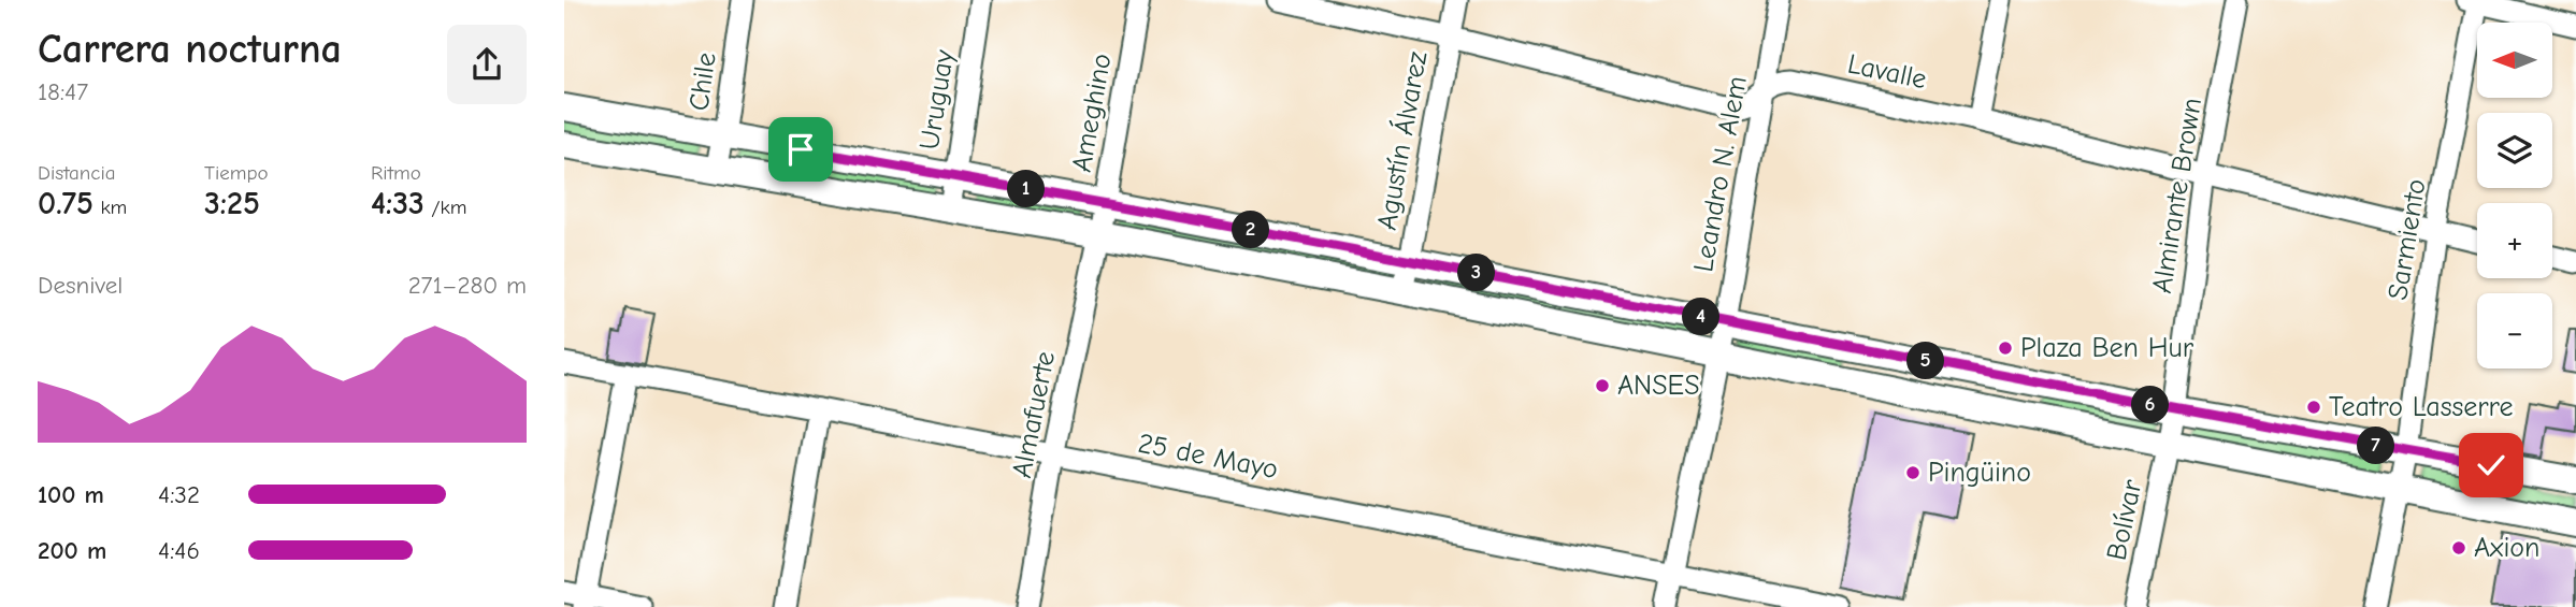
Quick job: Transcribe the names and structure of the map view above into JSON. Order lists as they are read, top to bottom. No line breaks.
{"streets":{"street":["Lavalle","Chile","Uruguay","Ameghino","Agustín Álvarez","Leandro N. Alem","Almirante Brown","Sarmiento","Almafuerte","25 de Mayo","Bolívar"]},"crossings":[["Lavalle","Agustín Álvarez"],["Lavalle","Leandro N. Alem"],["Lavalle","Almirante Brown"],["Lavalle","Sarmiento"],["Ameghino","Almafuerte"],["Leandro N. Alem","25 de Mayo"],["Almirante Brown","Bolívar"],["Almafuerte","25 de Mayo"]],"places":["Plaza Ben Hur","ANSES","Teatro Lasserre","Pingüino","Axion"],"north":"left","page":{"heading":["Carrera nocturna","18:47"],"map_buttons":["+","−"],"stats":[["Distancia","0.75 km"],["Tiempo","3:25"],["Ritmo","4:33 /km"]],"pins":["1","2","3","4","5","6","7"],"chart":["Desnivel","271–280 m"],"list":[{"name":"100 m","note":"4:32"},{"name":"200 m","note":"4:46"}]}}
